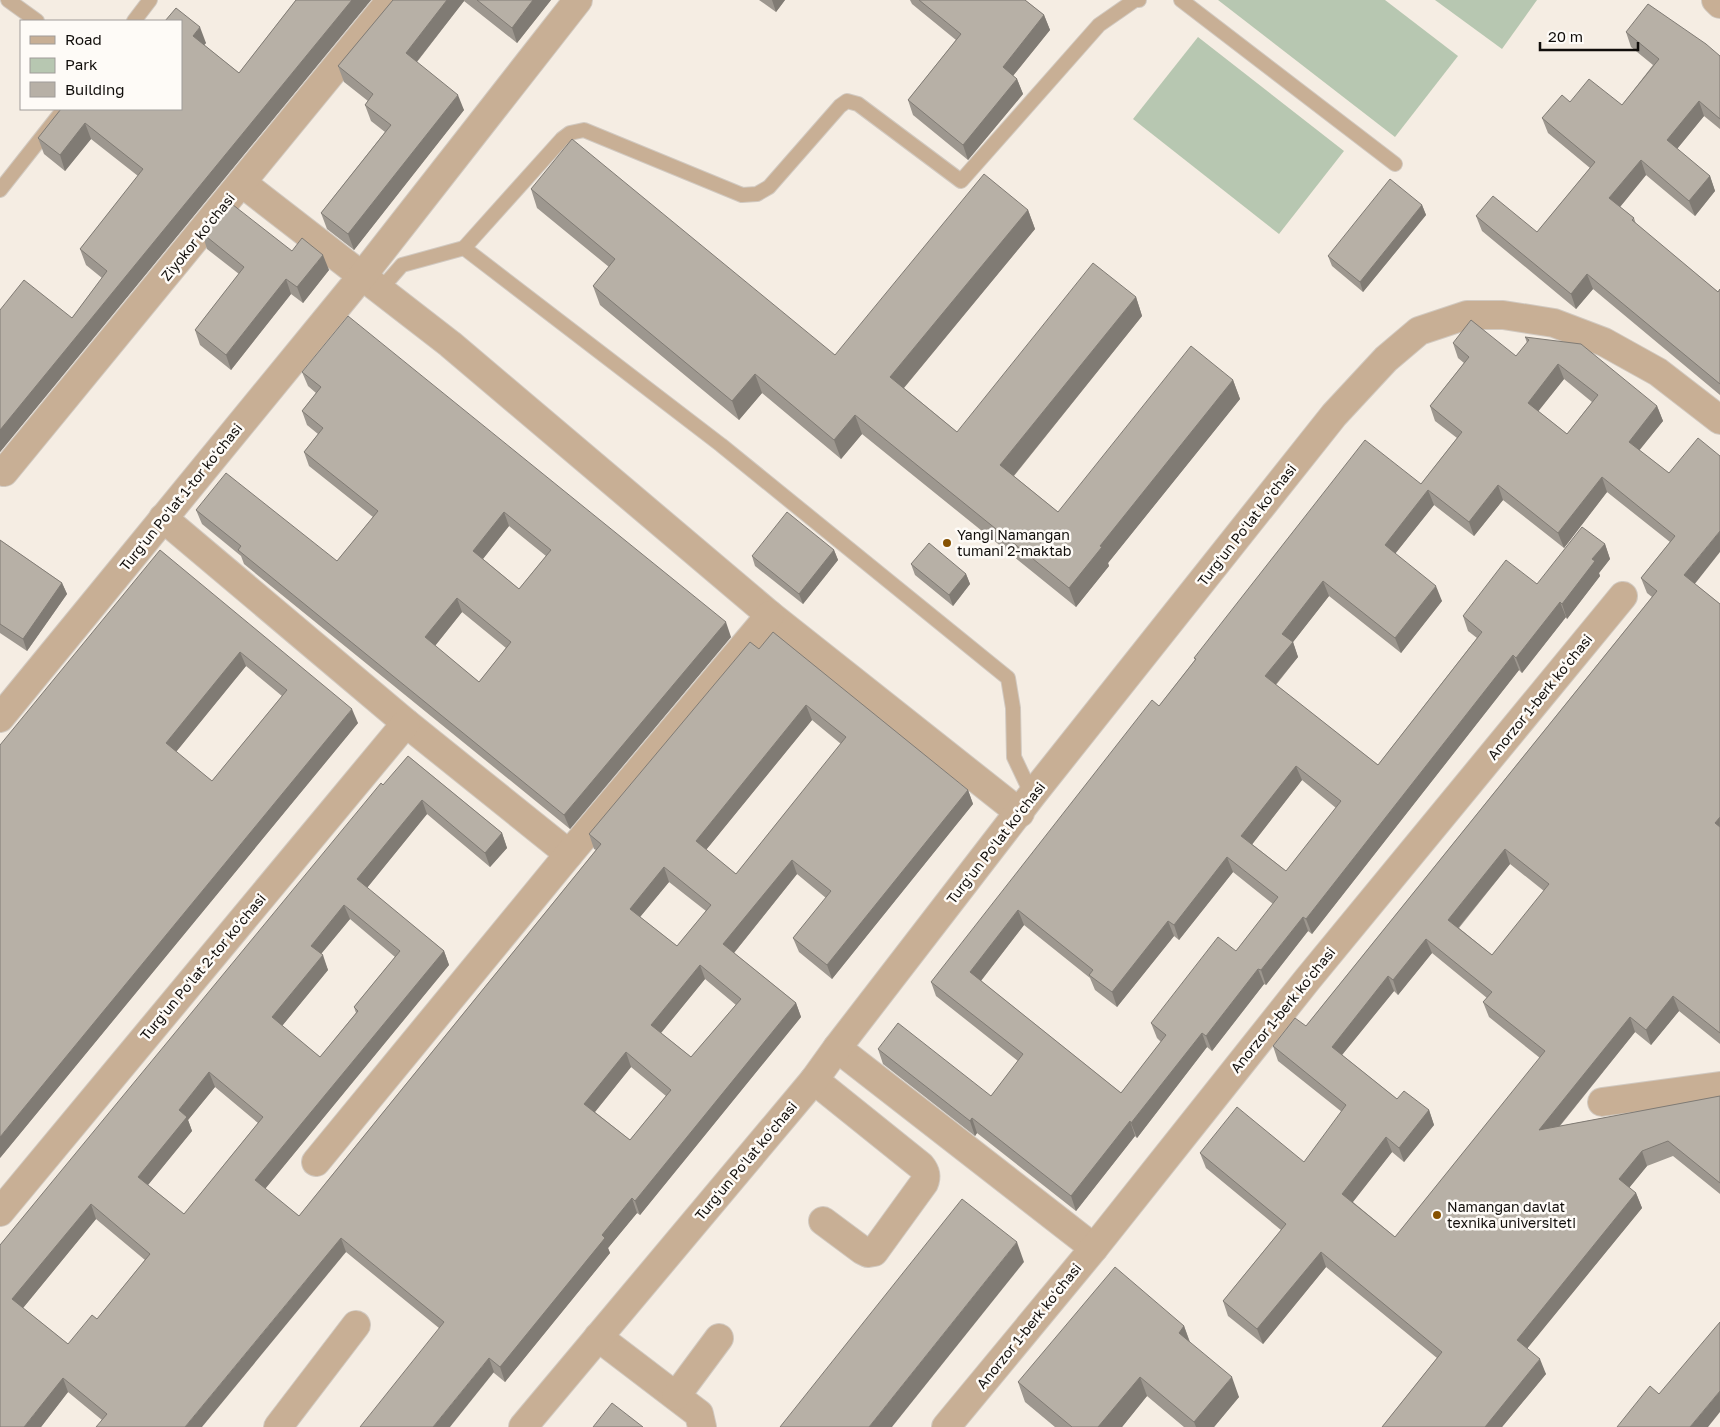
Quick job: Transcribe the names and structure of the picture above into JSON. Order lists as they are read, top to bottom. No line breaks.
{"streets":{"street":["Ziyokor koʻchasi","Turgʻun Poʻlat 1-tor koʻchasi","Turgʻun Poʻlat koʻchasi","Anorzor 1-berk koʻchasi","Turgʻun Poʻlat 2-tor koʻchasi"]},"places":["Yangi Namangan tumani 2-maktab","Namangan davlat texnika universiteti"],"legend":["Road","Park","Building"],"scale_bar":"20 m"}
